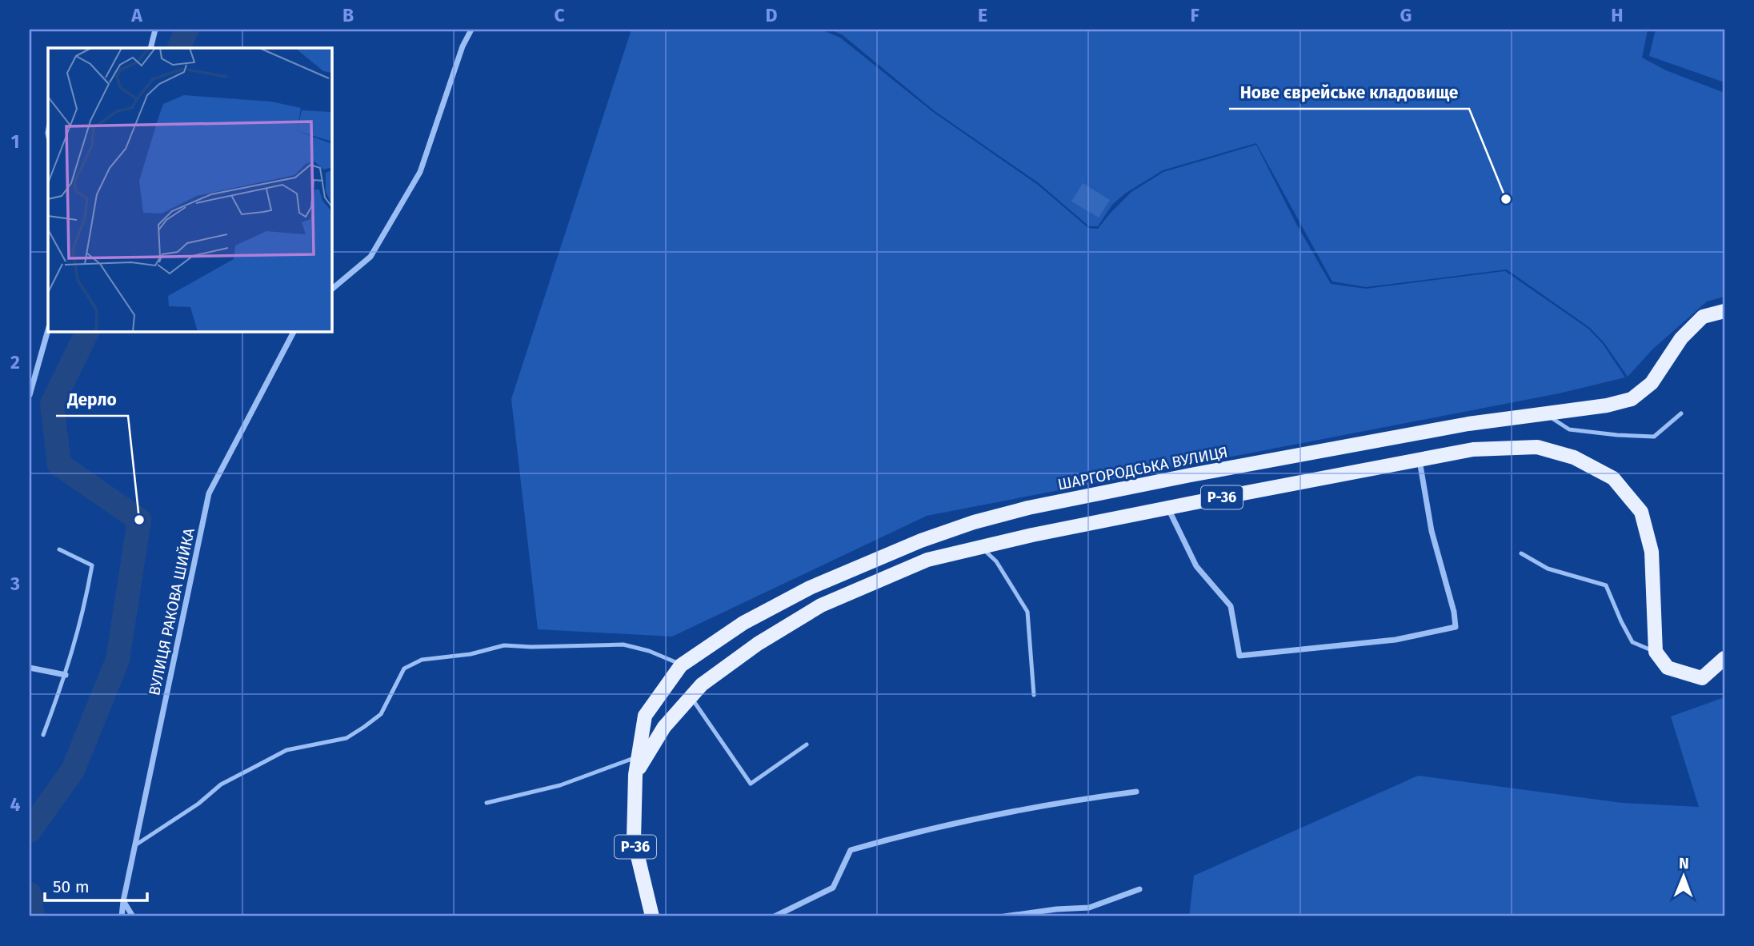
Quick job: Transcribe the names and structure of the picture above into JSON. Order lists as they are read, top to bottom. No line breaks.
{"streets":{"main road":["ШАРГОРОДСЬКА ВУЛИЦЯ","Р-36"],"street":["ВУЛИЦЯ РАКОВА ШИЙКА"]},"places":["Нове єврейське кладовище","Дерло"],"scale_bar":"50 m","north":"top","grid":{"columns":["A","B","C","D","E","F","G","H"],"rows":["1","2","3","4"]}}
